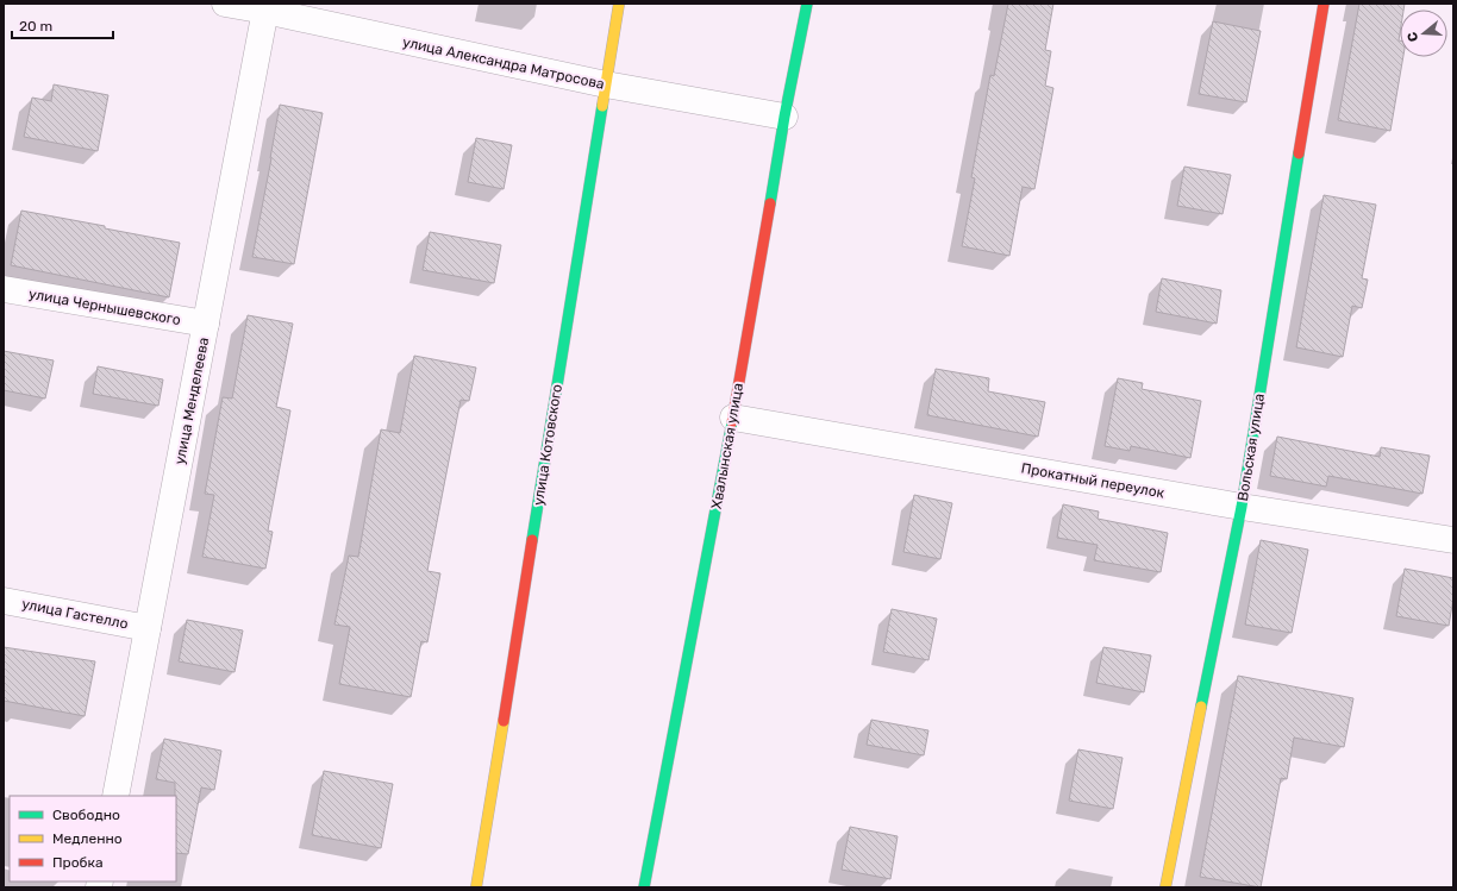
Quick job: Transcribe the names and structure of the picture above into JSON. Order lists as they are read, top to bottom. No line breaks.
{"streets":{"street":["улица Александра Матросова","улица Чернышевского","улица Менделеева","улица Котовского","Хвалынская улица","Вольская улица","Прокатный переулок","улица Гастелло"]},"crossings":[["улица Александра Матросова","улица Менделеева"],["улица Александра Матросова","улица Котовского"],["улица Александра Матросова","Хвалынская улица"],["улица Чернышевского","улица Менделеева"],["улица Менделеева","улица Гастелло"],["Хвалынская улица","Прокатный переулок"],["Вольская улица","Прокатный переулок"]],"legend":["Свободно","Медленно","Пробка"],"scale_bar":"20 m","north":"left"}
